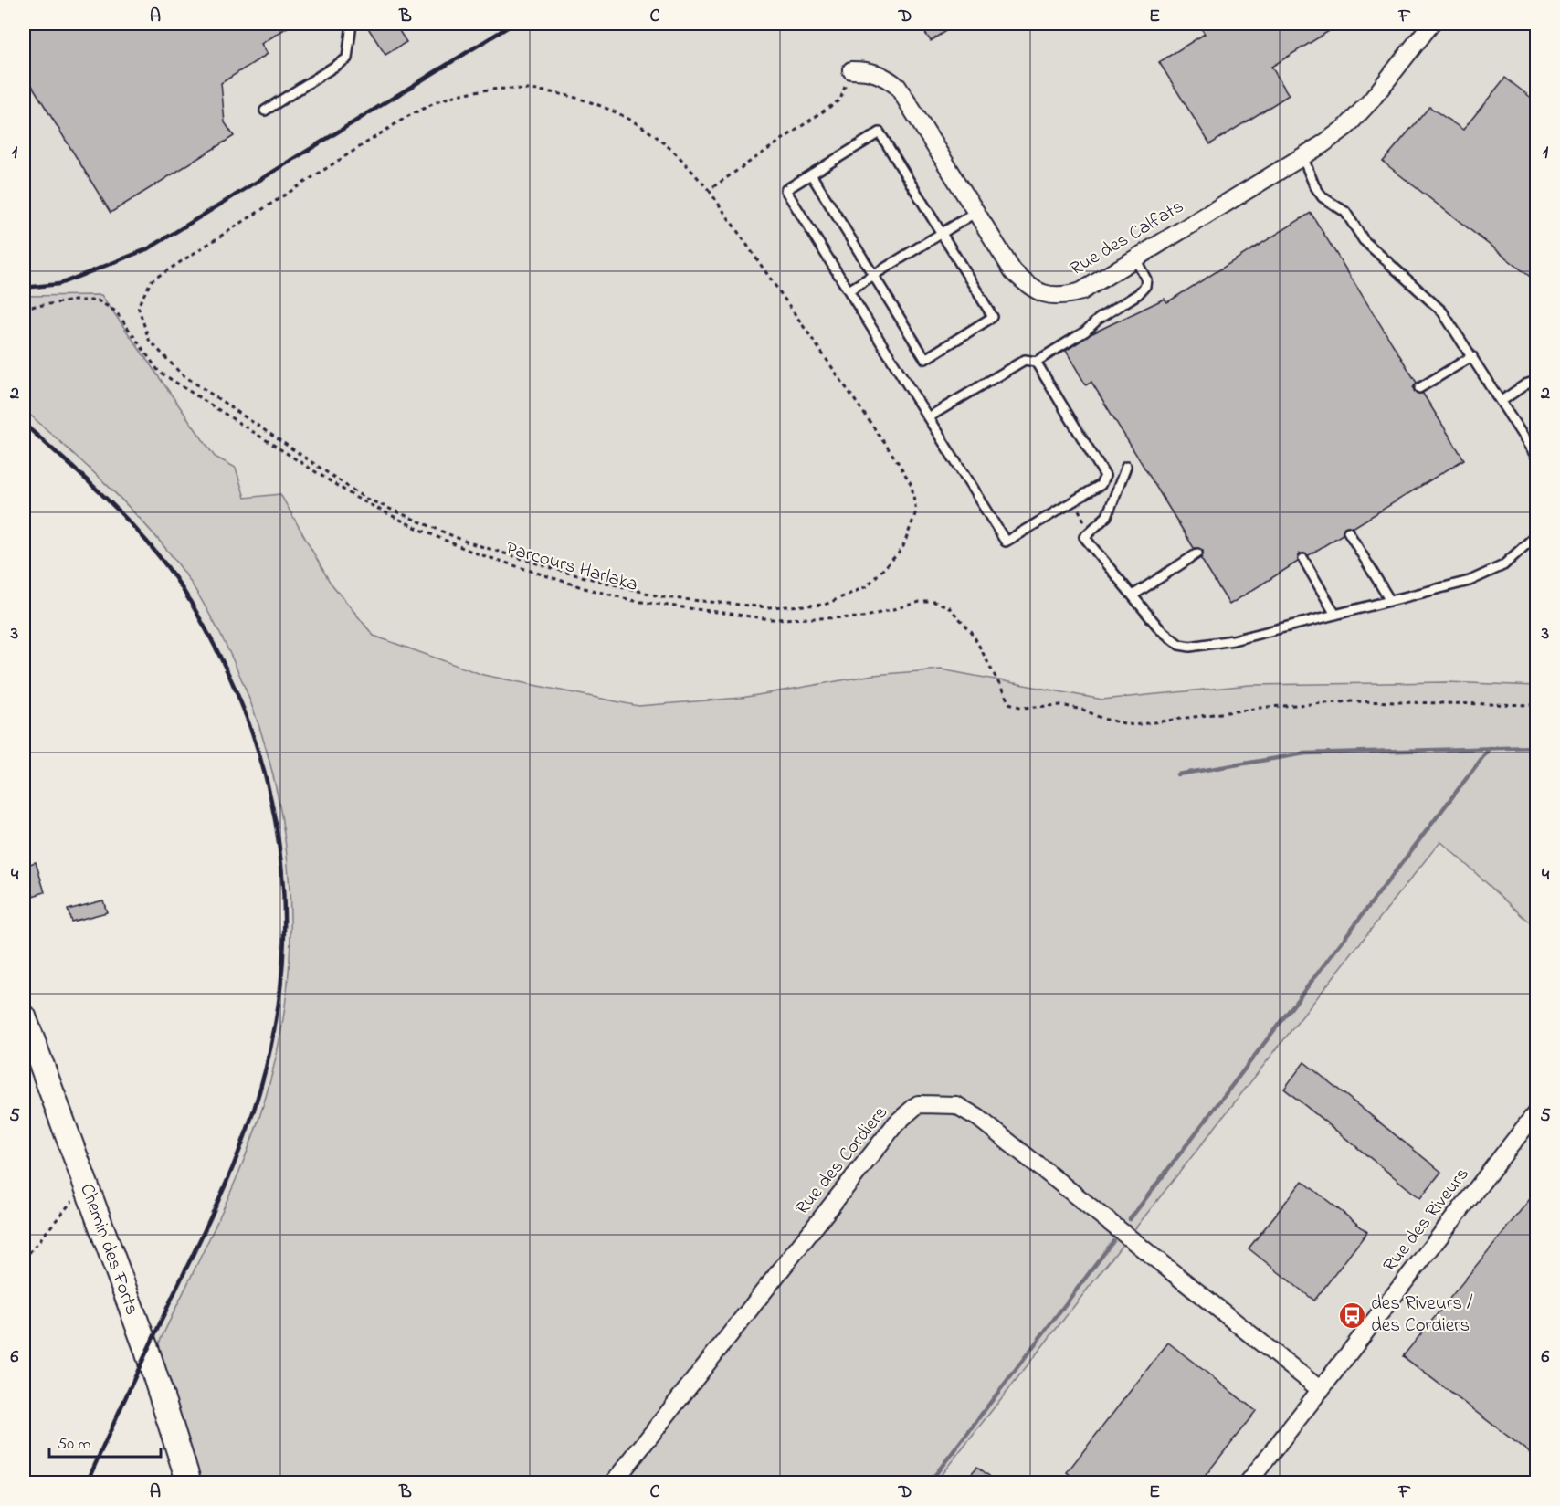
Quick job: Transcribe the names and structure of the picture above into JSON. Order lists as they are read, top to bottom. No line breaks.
{"streets":{"street":["Rue des Calfats","Rue des Cordiers","Rue des Riveurs","Chemin des Forts"],"path":["Parcours Harlaka"]},"crossings":[["Rue des Cordiers","Rue des Riveurs"]],"places":{"bus stop":["des Riveurs / des Cordiers"]},"scale_bar":"50 m","grid":{"columns":["A","B","C","D","E","F"],"rows":["1","2","3","4","5","6"]}}
